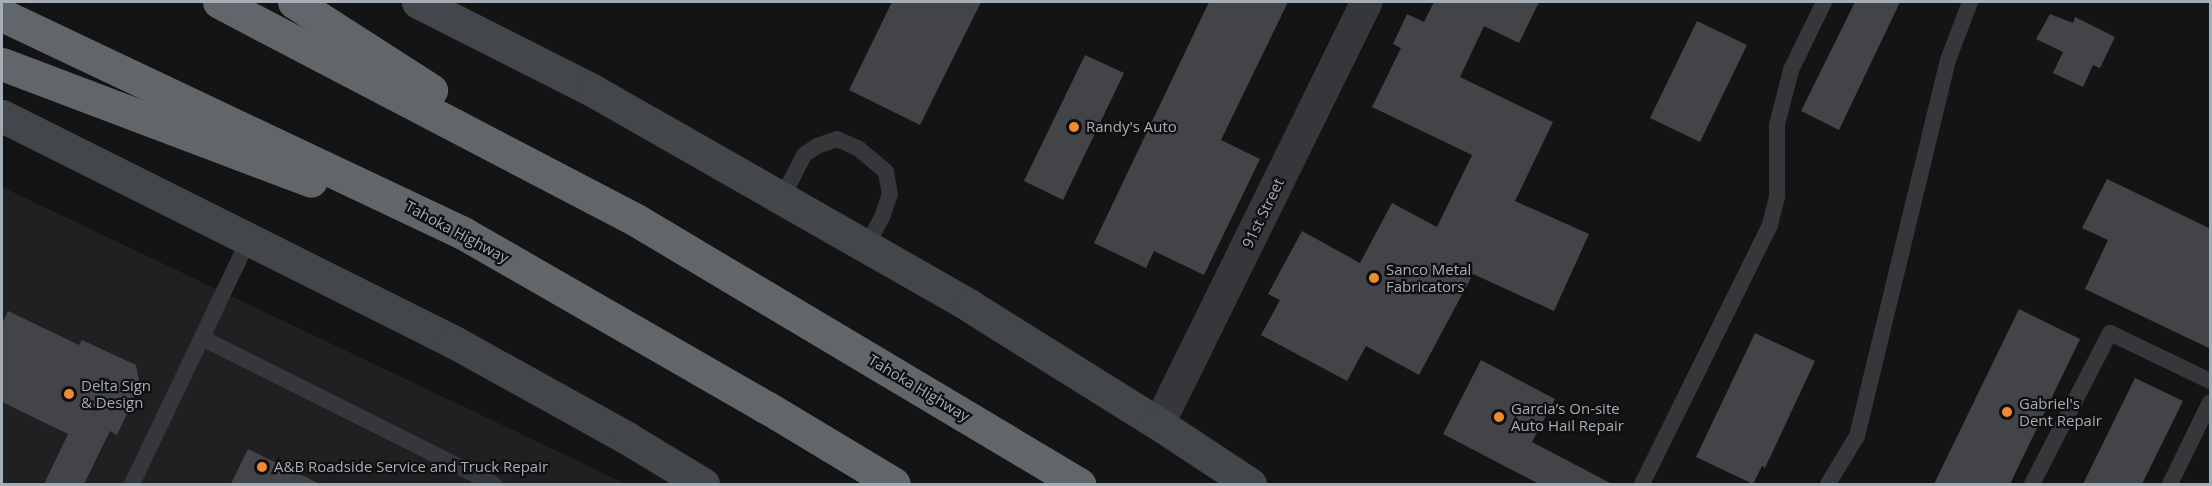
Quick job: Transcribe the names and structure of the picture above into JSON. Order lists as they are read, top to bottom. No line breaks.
{"streets":{"highway":["Tahoka Highway"],"street":["91st Street"]},"places":["Randy's Auto","Sanco Metal Fabricators","Delta Sign & Design","Gabriel's Dent Repair","Garcia’s On-site Auto Hail Repair","A&B Roadside Service and Truck Repair"]}
